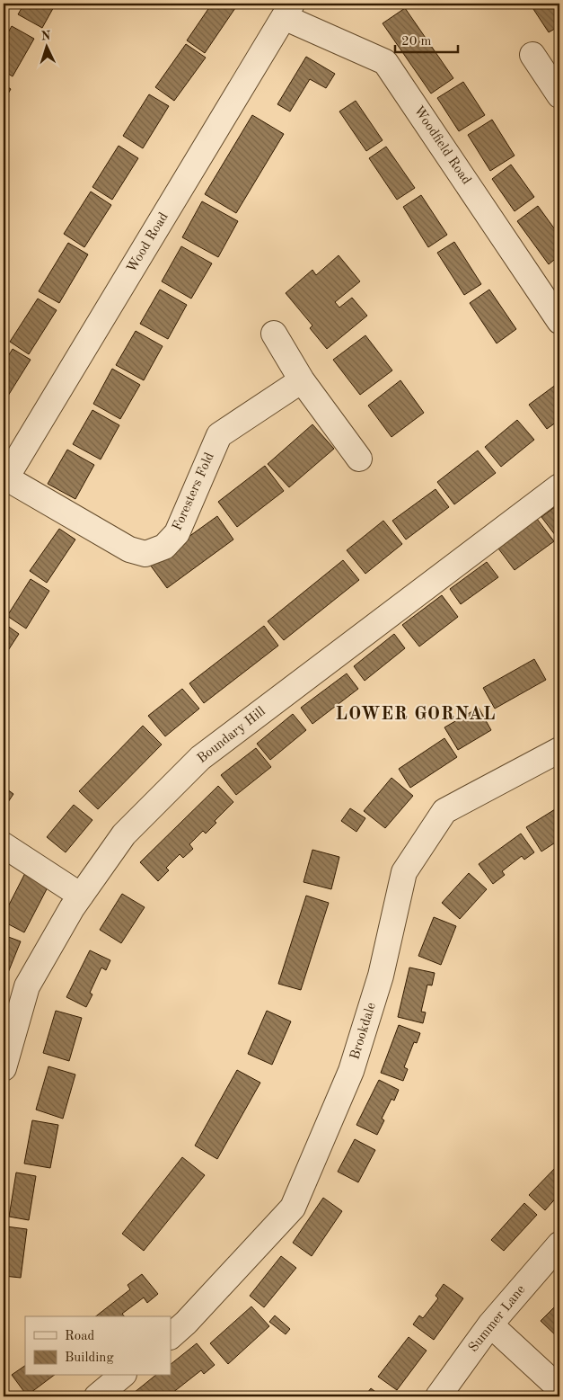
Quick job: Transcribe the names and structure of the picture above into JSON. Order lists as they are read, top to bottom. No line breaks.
{"streets":{"street":["Woodfield Road","Wood Road","Foresters Fold","Boundary Hill","Brookdale","Summer Lane"]},"crossings":[["Woodfield Road","Wood Road"],["Wood Road","Foresters Fold"]],"districts":["LOWER GORNAL"],"legend":["Road","Building"],"scale_bar":"20 m","north":"top"}
